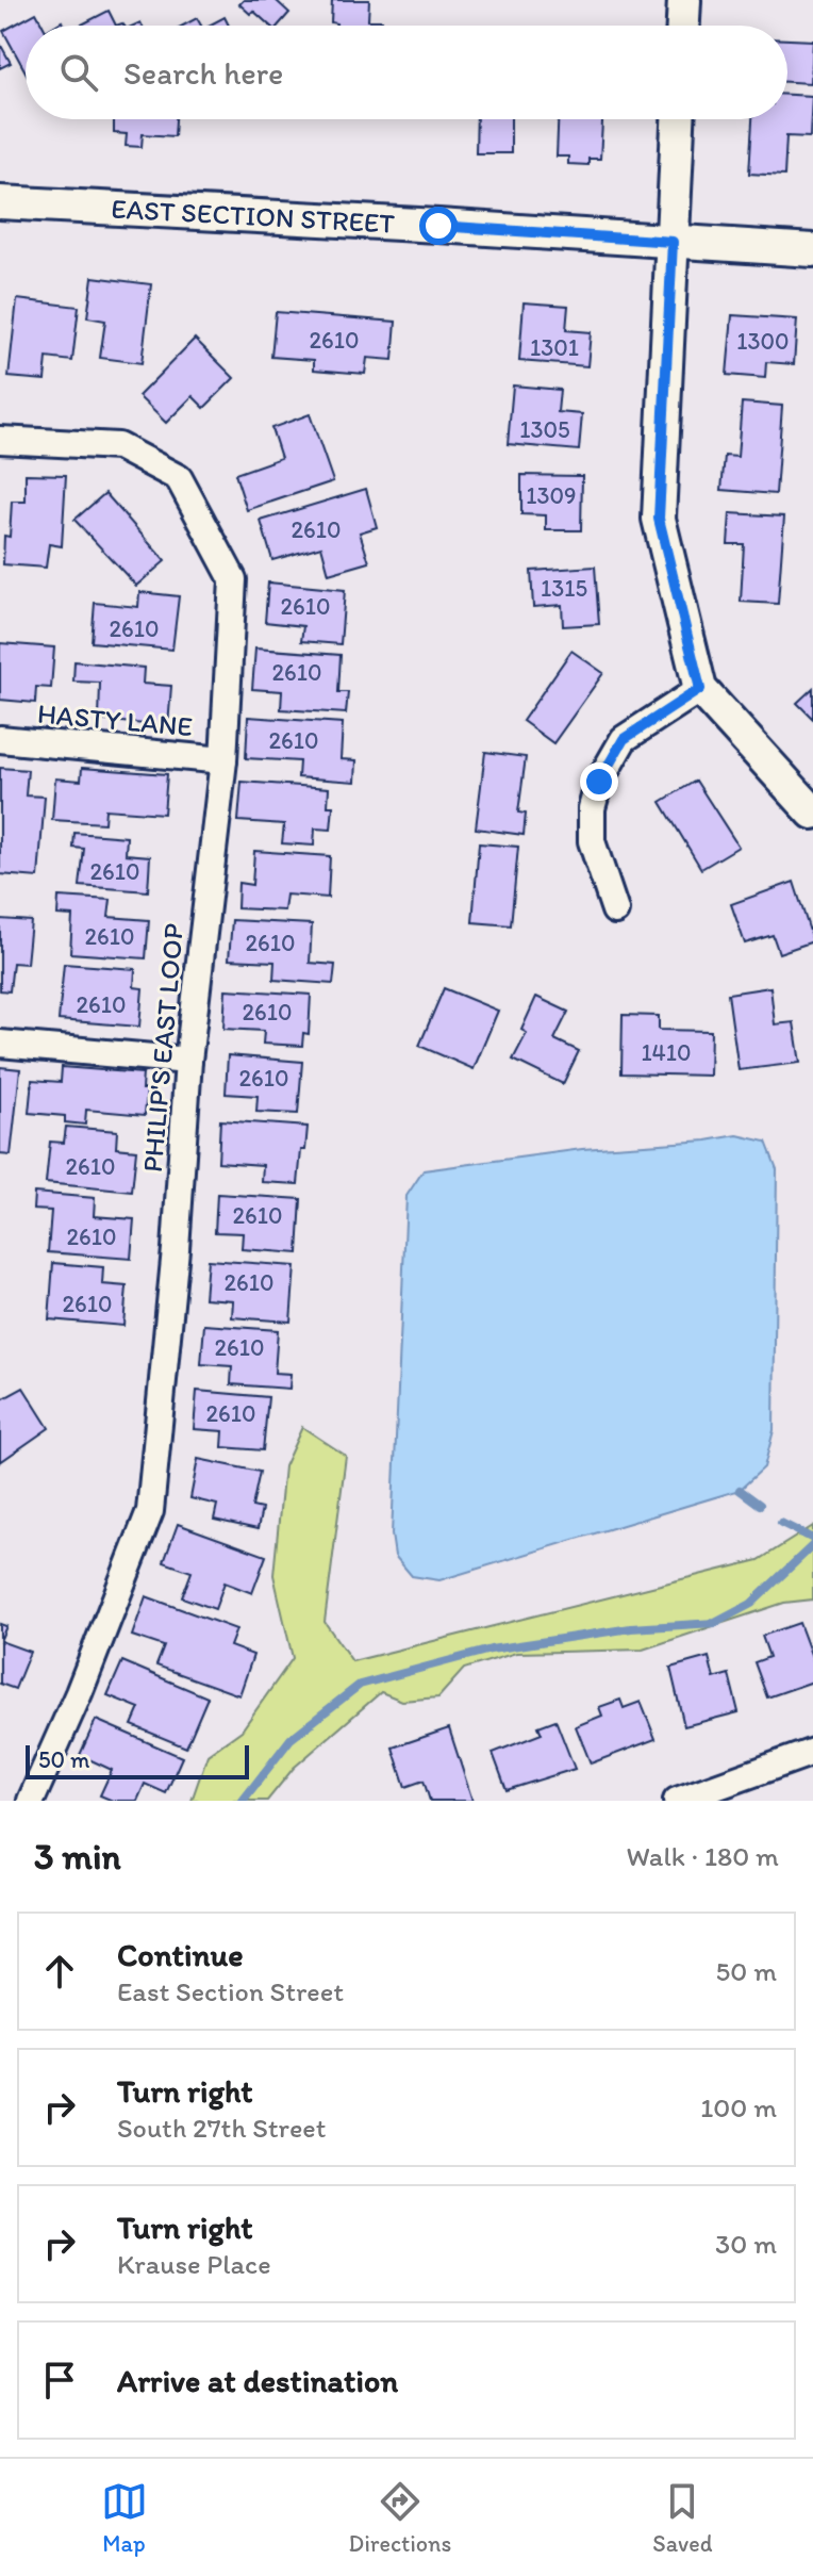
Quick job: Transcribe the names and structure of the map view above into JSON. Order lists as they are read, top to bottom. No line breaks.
{"streets":{"street":["EAST SECTION STREET","HASTY LANE","PHILIP'S EAST LOOP"]},"crossings":[["HASTY LANE","PHILIP'S EAST LOOP"]],"house_numbers":["2610","1300","1301","1305","1309","2610","1315","2610","2610","2610","2610","2610","2610","2610","2610","2610","1410","2610","2610","2610","2610","2610","2610","2610","2610"],"scale_bar":"50 m","page":{"search":"Search here","scale":"50 m","heading":["3 min","Walk · 180 m"],"list":[["Continue","East Section Street","50 m"],["Turn right","South 27th Street","100 m"],["Turn right","Krause Place","30 m"],"Arrive at destination"],"nav":["Map","Directions","Saved"]}}
